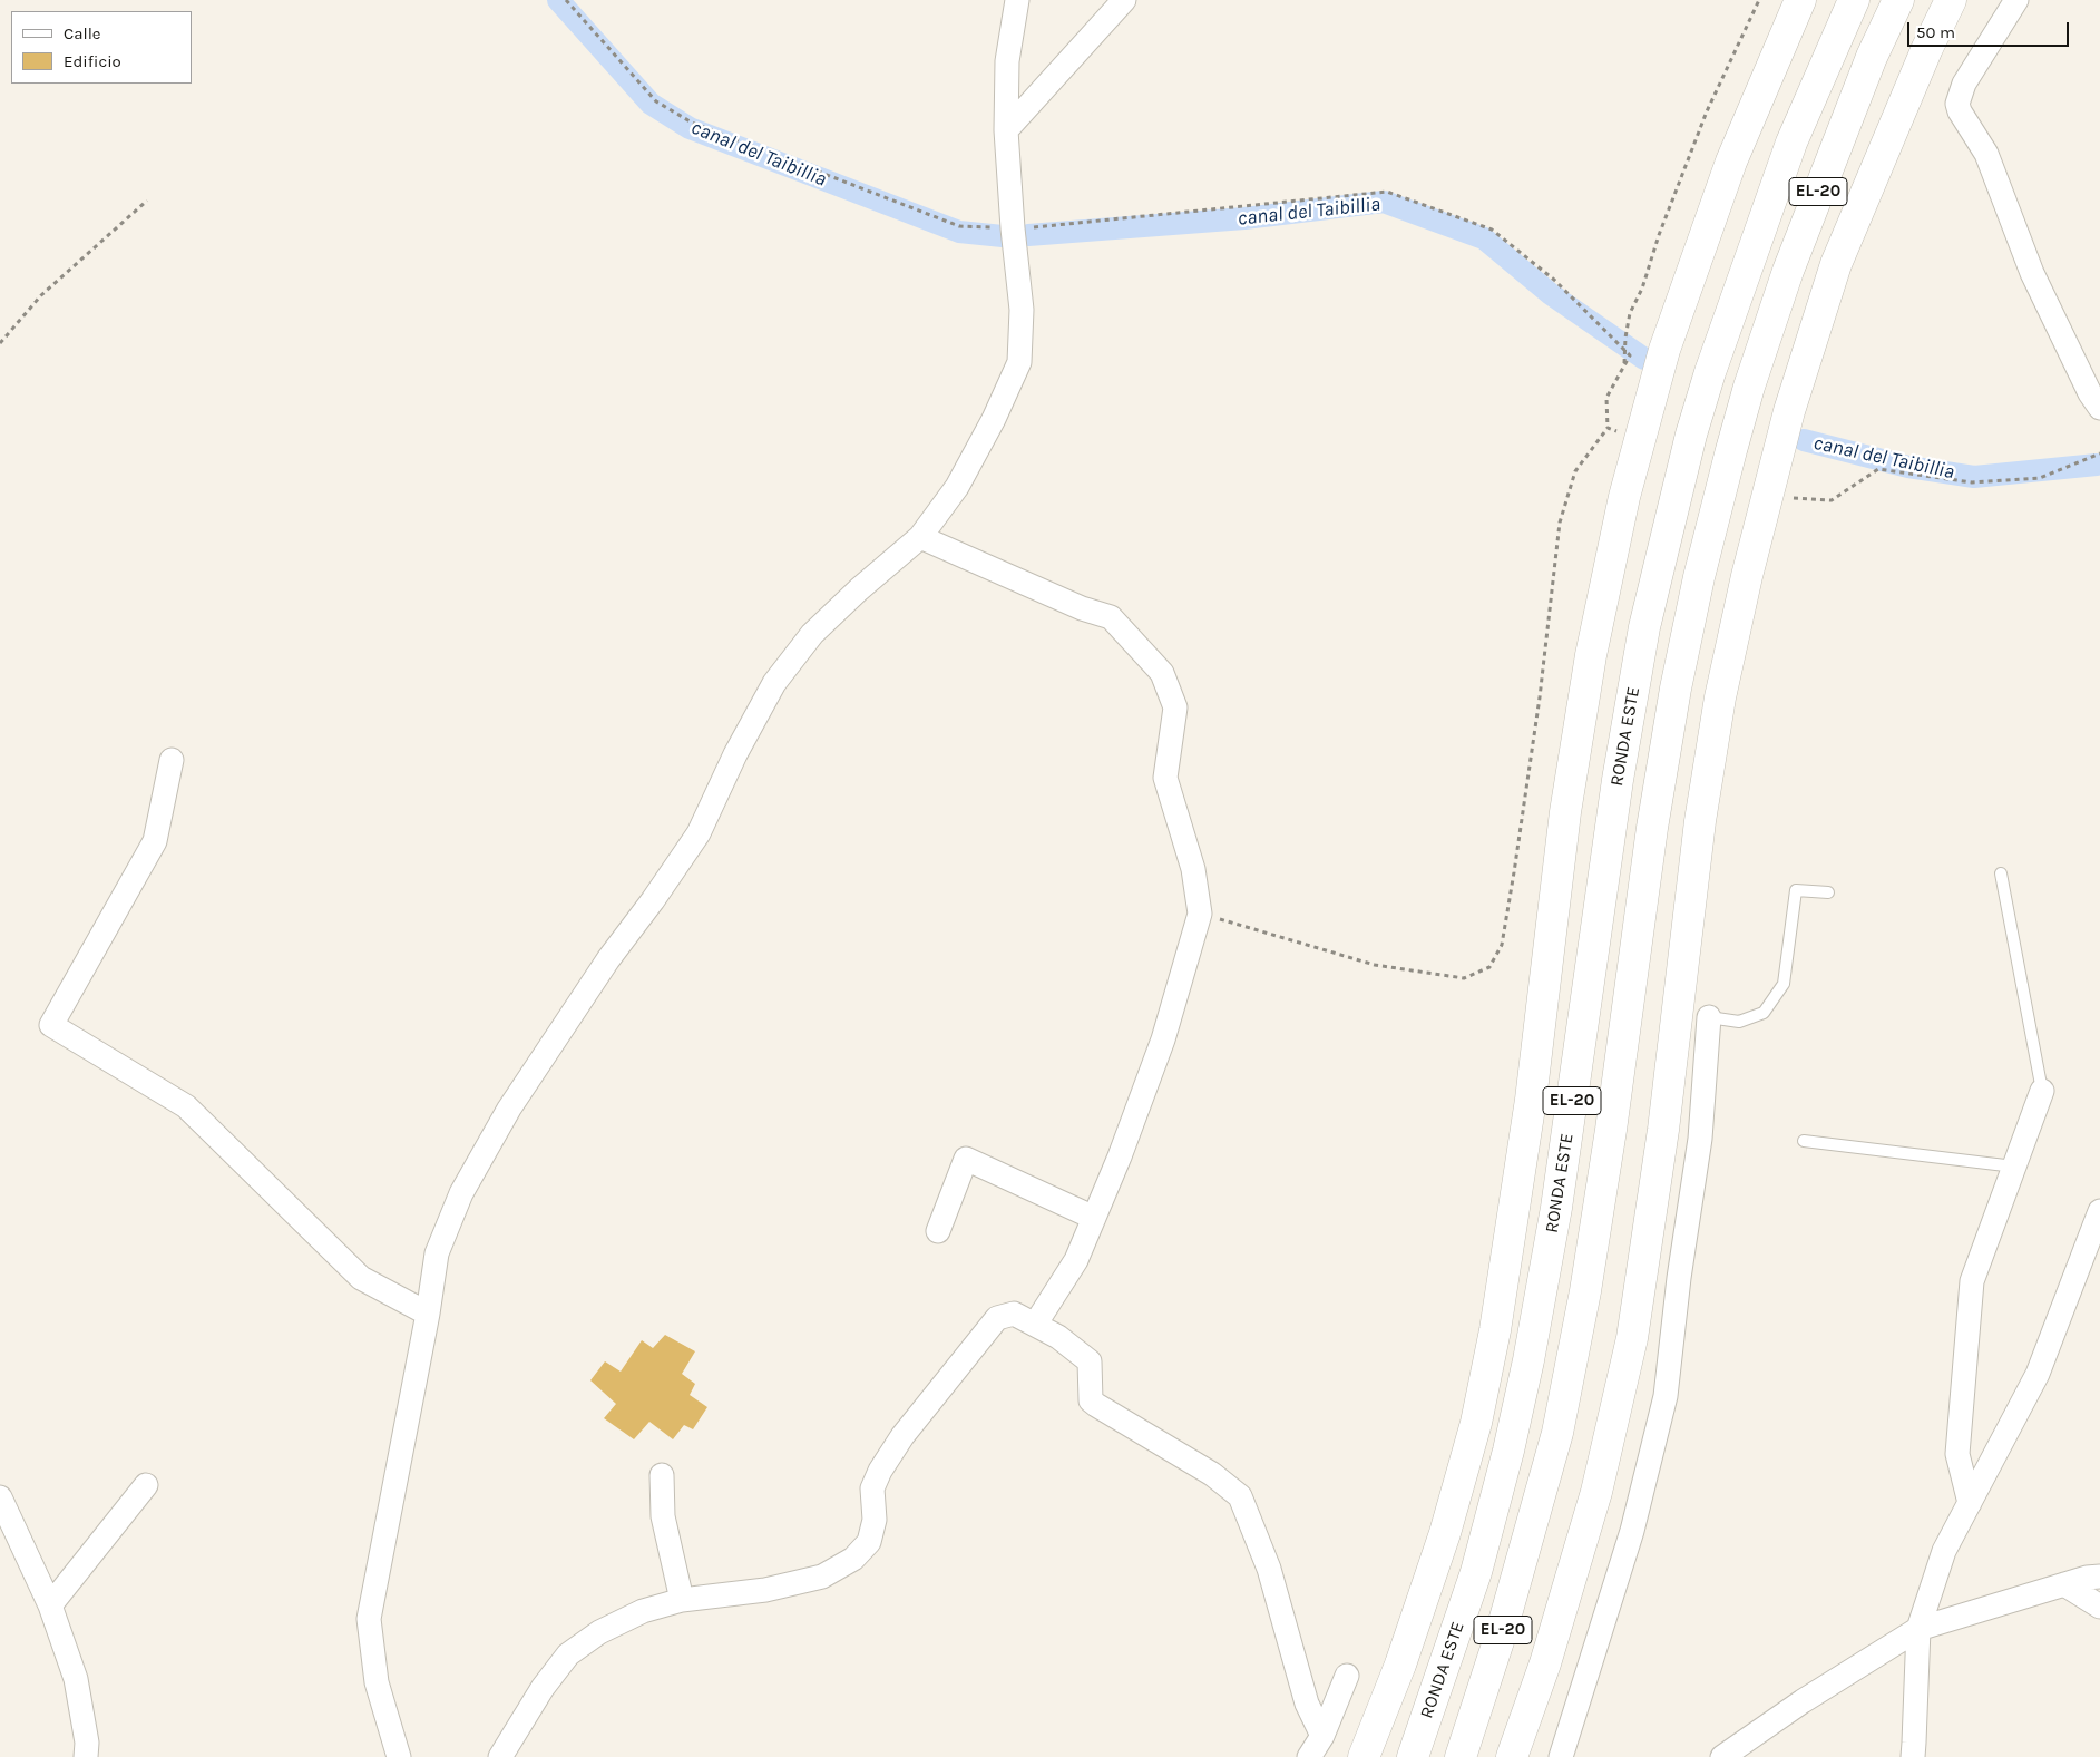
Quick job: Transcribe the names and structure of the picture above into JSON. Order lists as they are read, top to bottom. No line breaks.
{"streets":{"highway":["EL-20","RONDA ESTE"]},"water":["canal del Taibillia"],"legend":["Calle","Edificio"],"scale_bar":"50 m"}
